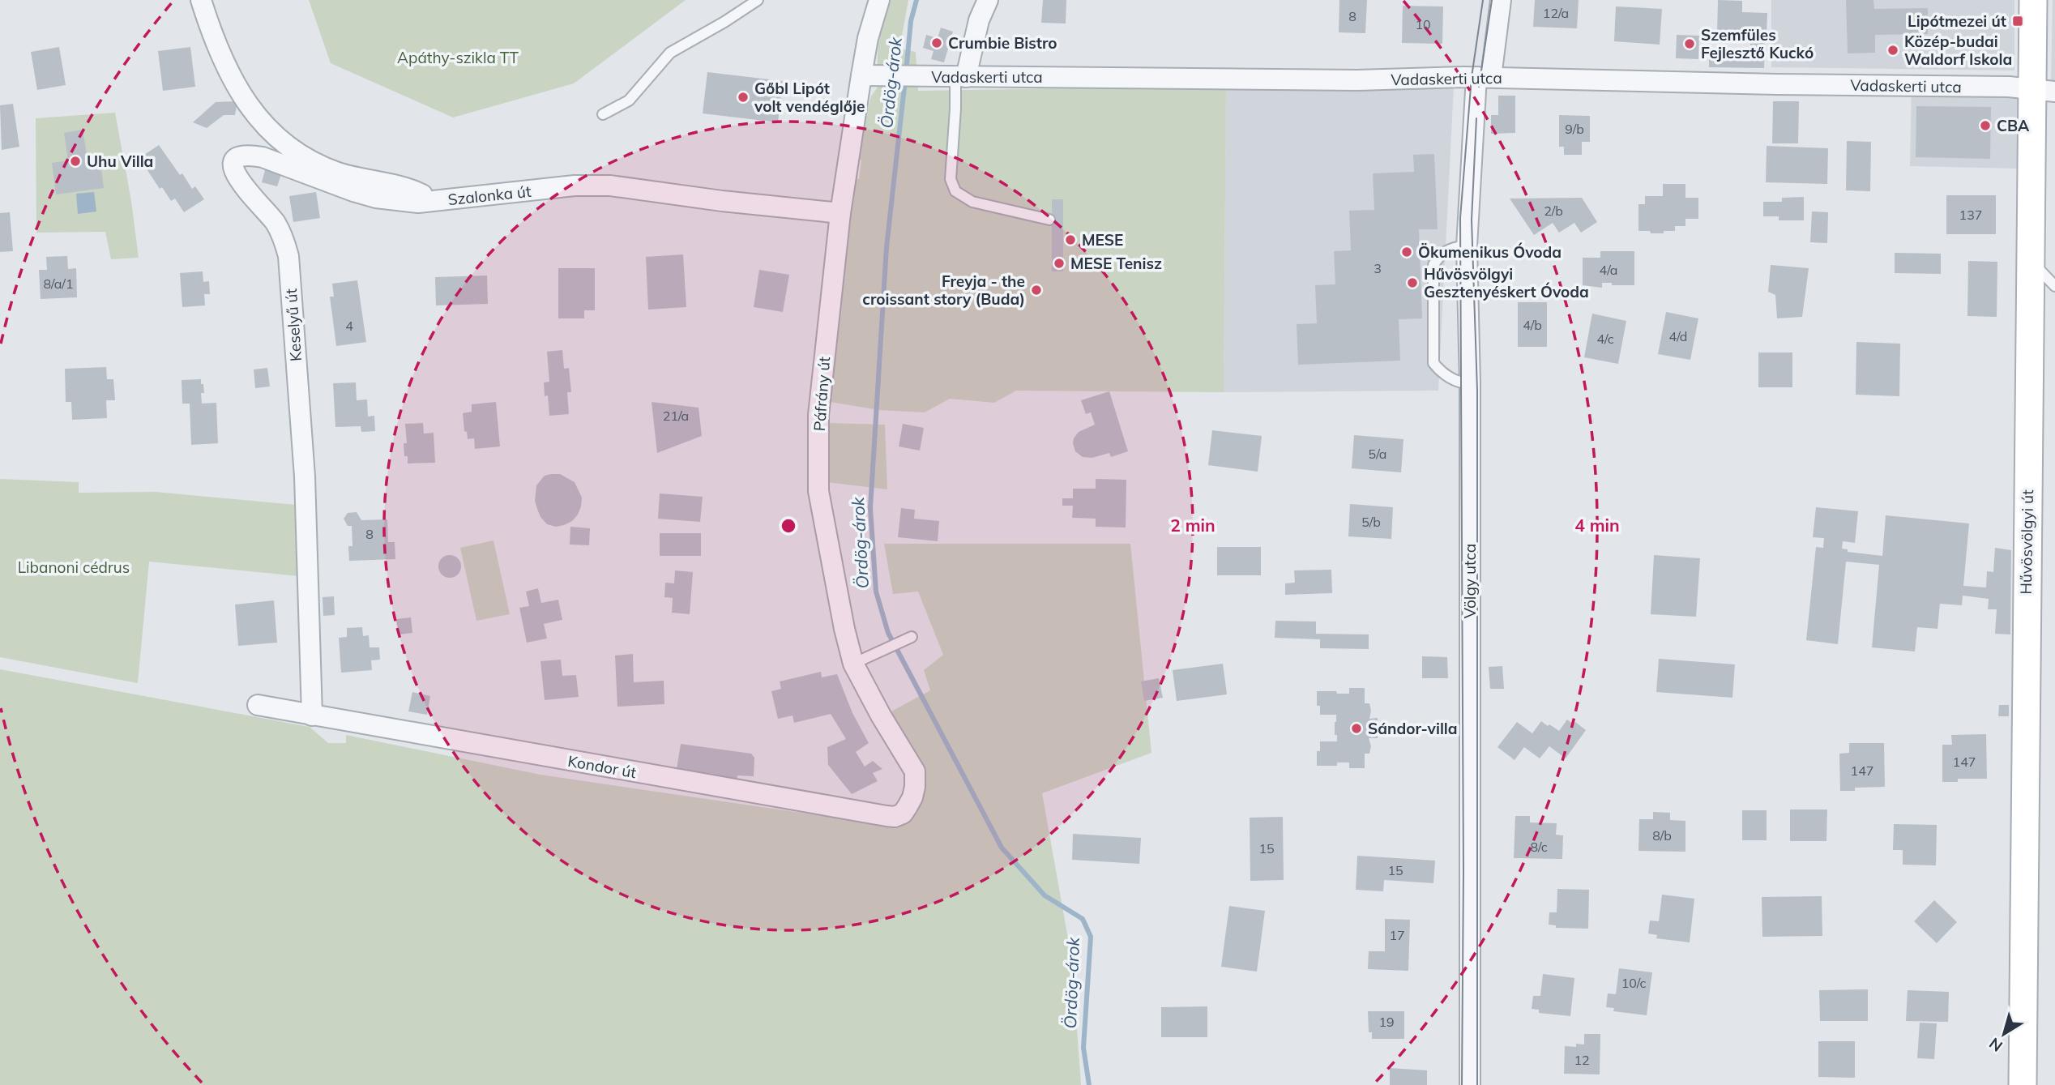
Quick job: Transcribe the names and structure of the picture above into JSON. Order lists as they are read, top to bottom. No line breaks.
{"streets":{"main road":["Hűvösvölgyi út"],"street":["Vadaskerti utca","Szalonka út","Keselyű út","Páfrány út","Völgy utca","Kondor út"]},"crossings":[["Vadaskerti utca","Páfrány út"],["Vadaskerti utca","Hűvösvölgyi út"],["Vadaskerti utca","Völgy utca"],["Szalonka út","Keselyű út"],["Szalonka út","Páfrány út"],["Keselyű út","Kondor út"],["Páfrány út","Kondor út"]],"water":["Ördög-árok"],"parks":["Apáthy-szikla TT","Libanoni cédrus"],"places":{"transit":["Lipótmezei út"],"other":["Crumbie Bistro","Szemfüles Fejlesztő Kuckó","Közép-budai Waldorf Iskola","Gőbl Lipót volt vendéglője","CBA","Uhu Villa","MESE","Ökumenikus Óvoda","MESE Tenisz","Hűvösvölgyi Gesztenyéskert Óvoda","Freyja - the croissant story (Buda)","Sándor-villa"]},"house_numbers":["12/a","8","10","9/b","2/b","137","3","4/a","8/a/1","4/b","4","4/d","4/c","21/a","5/a","5/b","8","147","147","8/b","8/c","15","15","17","10/c","19","12"],"north":"bottom left","rings":["2 min","4 min"]}
